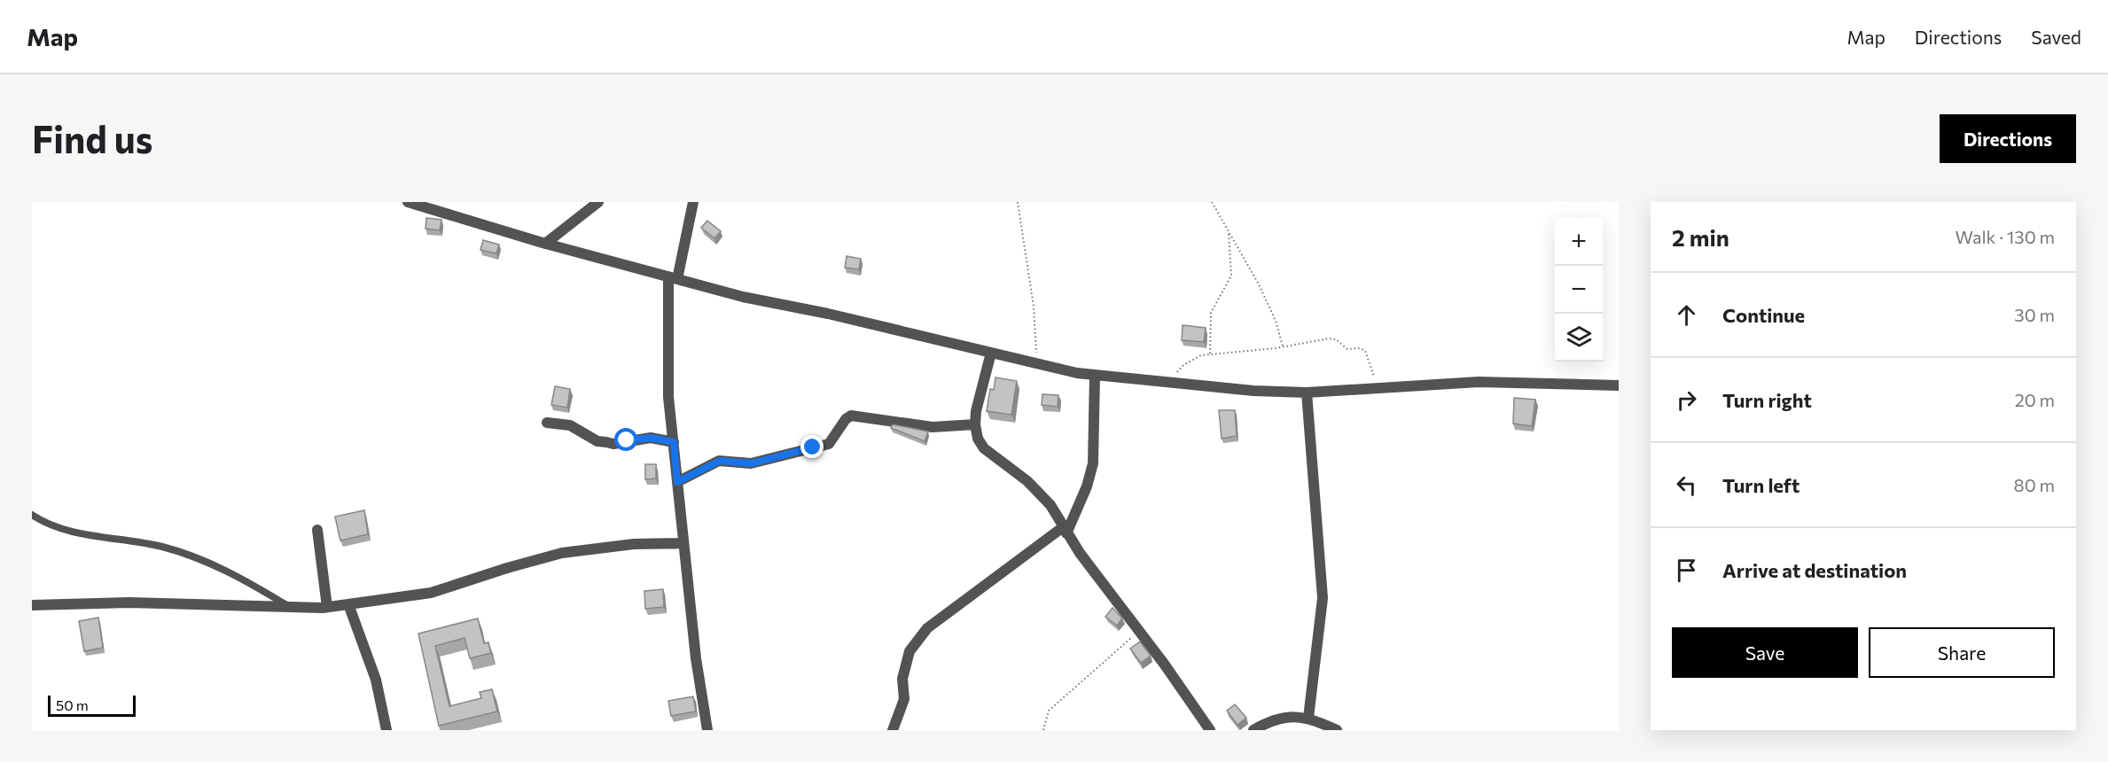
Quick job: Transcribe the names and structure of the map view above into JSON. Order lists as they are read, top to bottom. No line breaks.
{"scale_bar":"50 m","page":{"header":"Map","nav":["Map","Directions","Saved"],"buttons":["Directions",["Save","Share"]],"title":"Find us","heading":["2 min","Walk · 130 m"],"map_buttons":["+","−"],"list":[["Continue","30 m"],["Turn right","20 m"],["Turn left","80 m"],"Arrive at destination"],"scale":"50 m"}}
